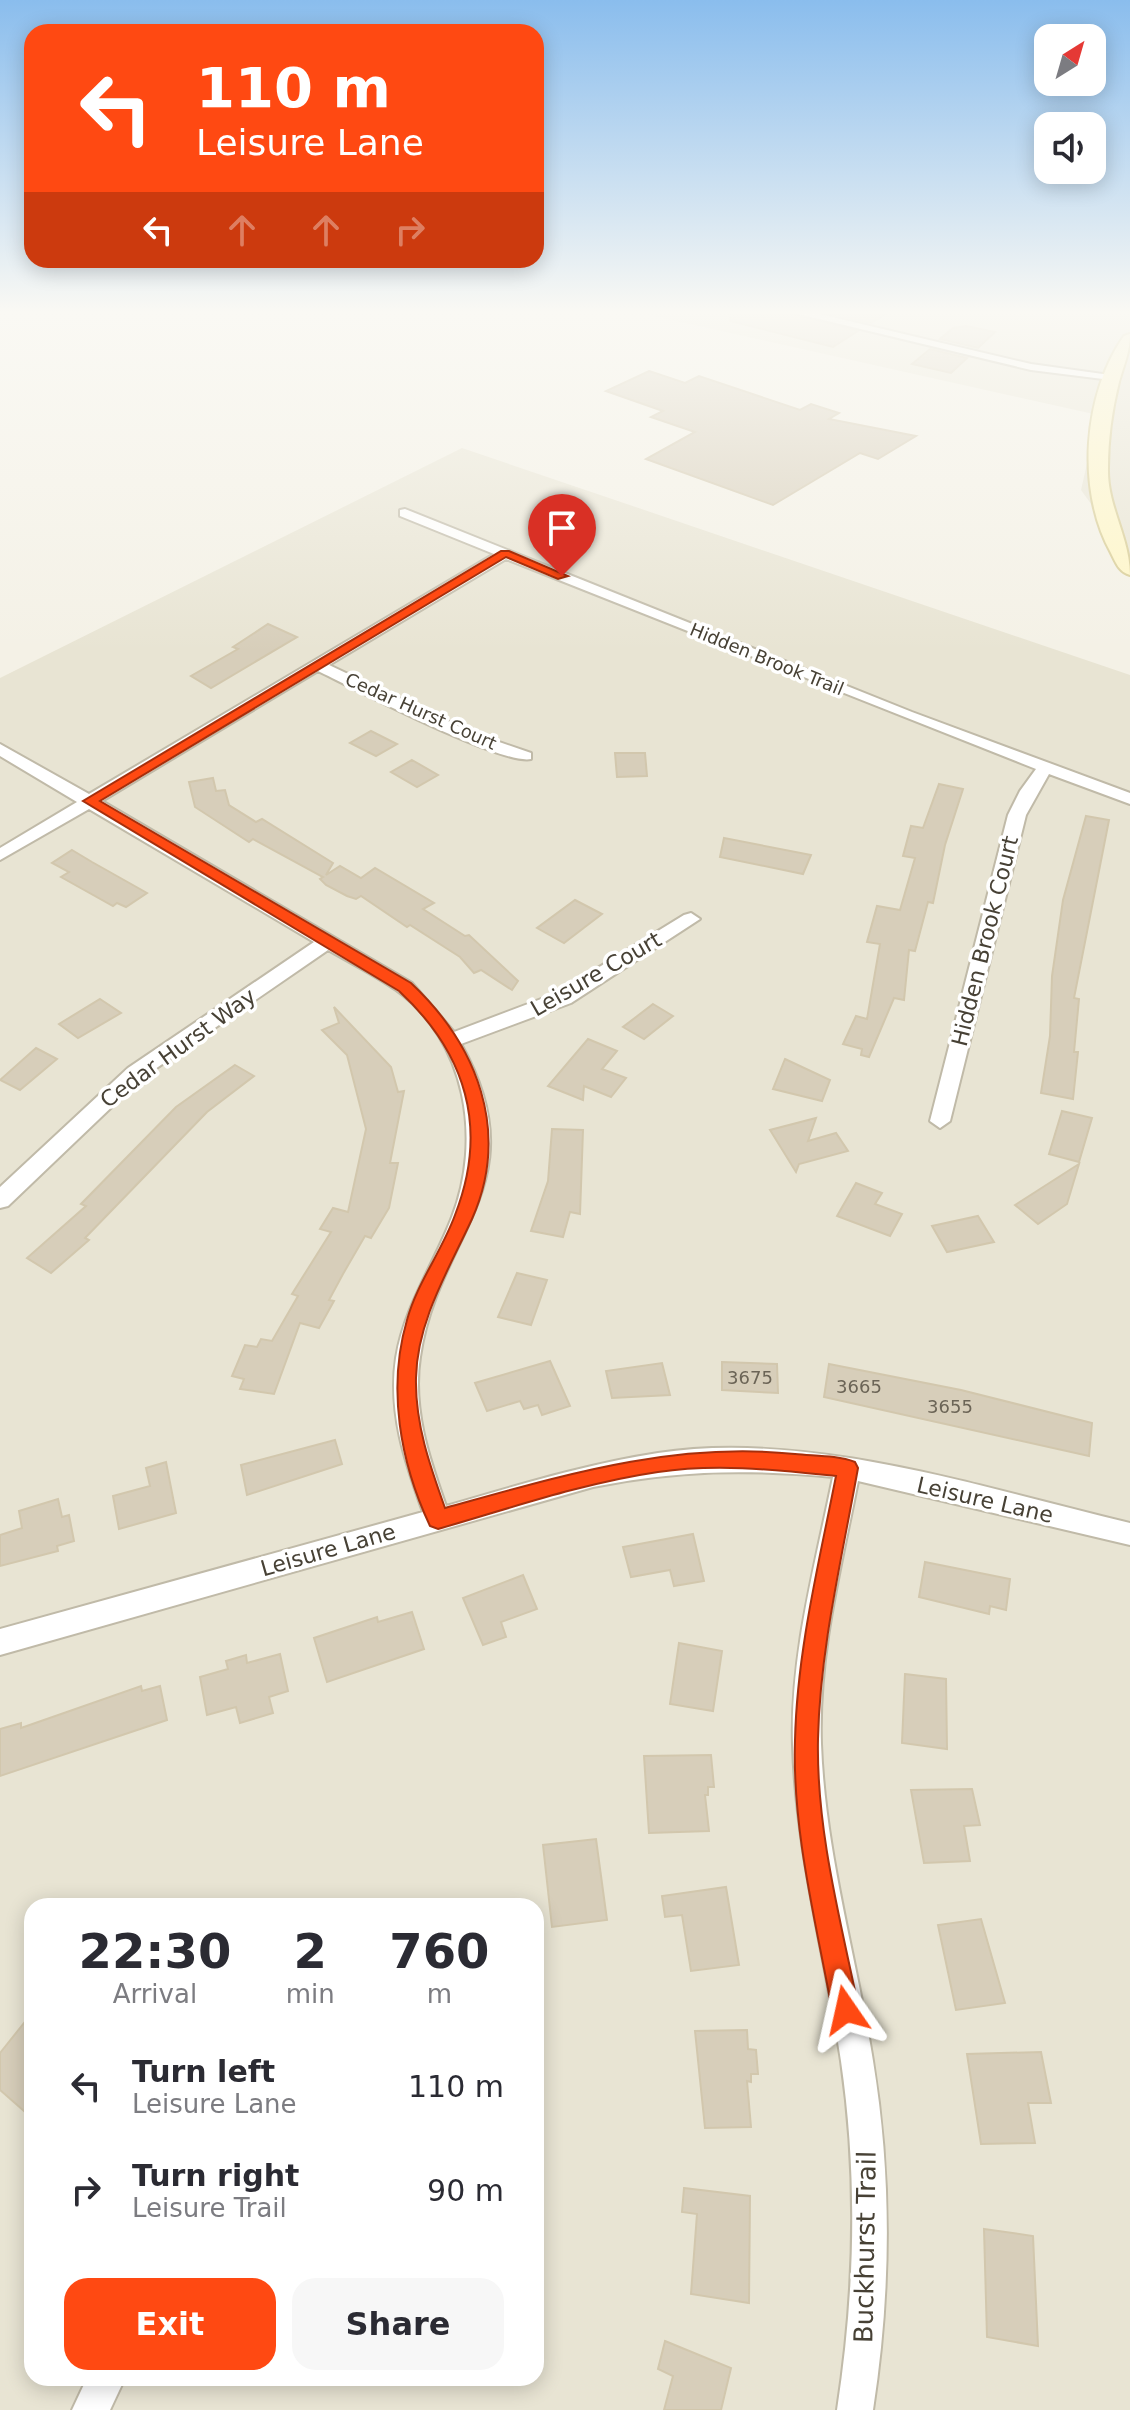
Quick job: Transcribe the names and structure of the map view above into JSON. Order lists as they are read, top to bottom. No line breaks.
{"streets":{"street":["Hidden Brook Trail","Cedar Hurst Court","Hidden Brook Court","Leisure Court","Cedar Hurst Way","Leisure Lane","Buckhurst Trail"]},"crossings":[["Hidden Brook Trail","Hidden Brook Court"],["Leisure Lane","Buckhurst Trail"]],"house_numbers":["3675","3665","3655"],"north":"top right","page":{"turn":["110 m","Leisure Lane"],"eta":["22:30","Arrival","2","min","760","m"],"list":[{"name":"Turn left","note":"Leisure Lane","value":"110 m"},{"name":"Turn right","note":"Leisure Trail","value":"90 m"}],"buttons":["Exit","Share"]}}
